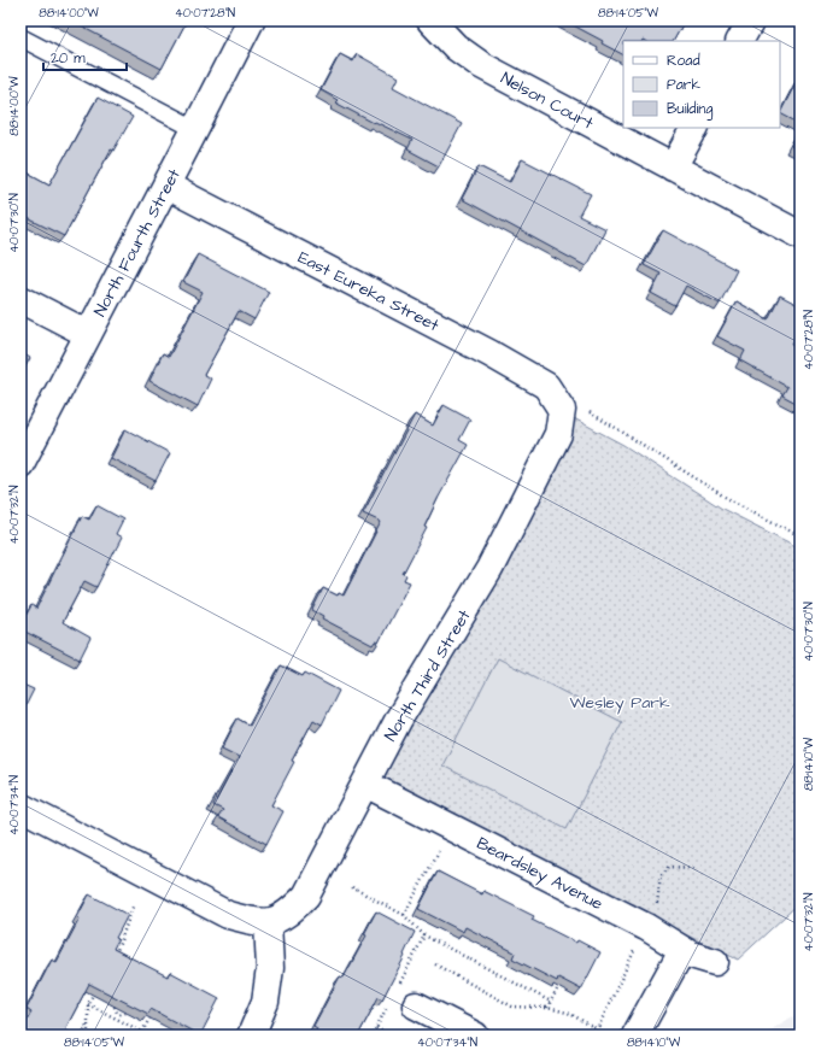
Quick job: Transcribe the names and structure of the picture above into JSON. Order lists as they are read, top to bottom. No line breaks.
{"streets":{"street":["Nelson Court","North Fourth Street","East Eureka Street","North Third Street","Beardsley Avenue"]},"crossings":[["North Fourth Street","East Eureka Street"],["East Eureka Street","North Third Street"],["North Third Street","Beardsley Avenue"]],"parks":["Wesley Park"],"legend":["Road","Park","Building"],"scale_bar":"20 m","coordinates":["88°14'00\"W","40°07'28\"N","88°14'05\"W","40°07'30\"N","40°07'32\"N","88°14'10\"W","40°07'34\"N"]}
